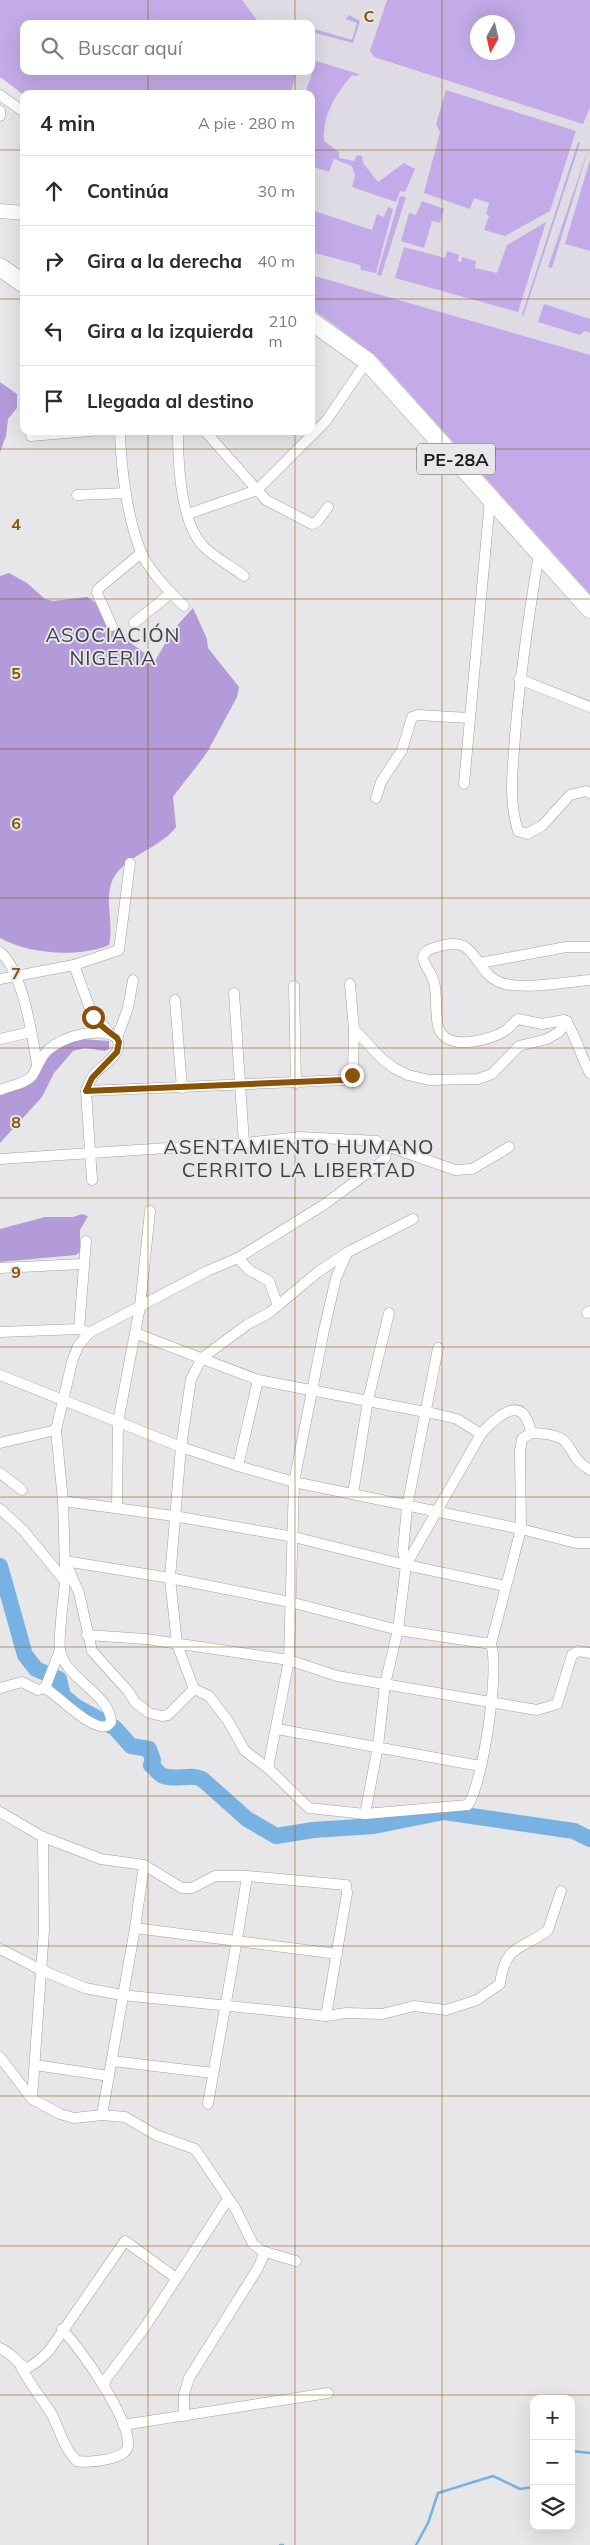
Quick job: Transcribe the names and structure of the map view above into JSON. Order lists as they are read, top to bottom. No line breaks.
{"streets":{"highway":["PE-28A"]},"districts":["ASOCIACIÓN NIGERIA","ASENTAMIENTO HUMANO CERRITO LA LIBERTAD"],"north":"bottom","page":{"search":"Buscar aquí","heading":["4 min","A pie · 280 m"],"list":[["Continúa","30 m"],["Gira a la derecha","40 m"],["Gira a la izquierda","210 m"],"Llegada al destino"],"map_buttons":["+","−"]},"grid":{"columns":["C"],"rows":["4","5","6","7","8","9"]}}
